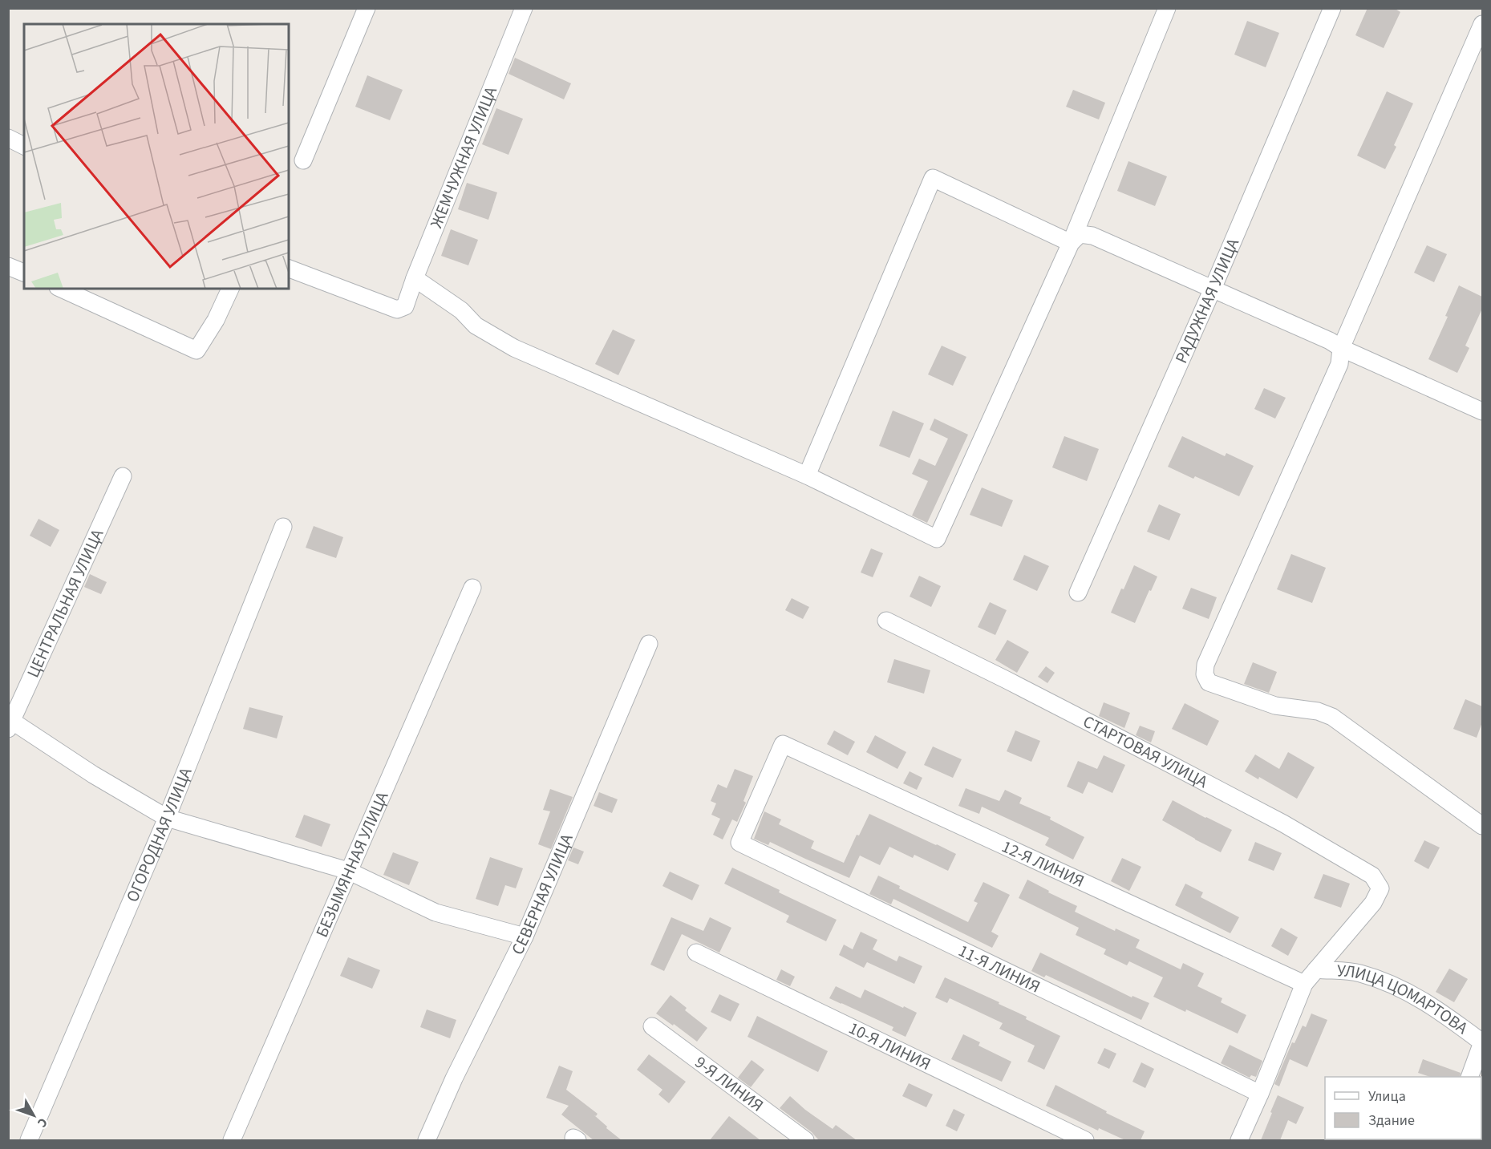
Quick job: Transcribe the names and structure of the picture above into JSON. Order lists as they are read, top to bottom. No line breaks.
{"streets":{"street":["ЖЕМЧУЖНАЯ УЛИЦА","РАДУЖНАЯ УЛИЦА","ЦЕНТРАЛЬНАЯ УЛИЦА","СТАРТОВАЯ УЛИЦА","ОГОРОДНАЯ УЛИЦА","12-Я ЛИНИЯ","БЕЗЫМЯННАЯ УЛИЦА","СЕВЕРНАЯ УЛИЦА","11-Я ЛИНИЯ","УЛИЦА ЦОМАРТОВА","10-Я ЛИНИЯ","9-Я ЛИНИЯ"]},"crossings":[["СТАРТОВАЯ УЛИЦА","УЛИЦА ЦОМАРТОВА"],["12-Я ЛИНИЯ","11-Я ЛИНИЯ"]],"legend":["Улица","Здание"],"north":"bottom right"}
